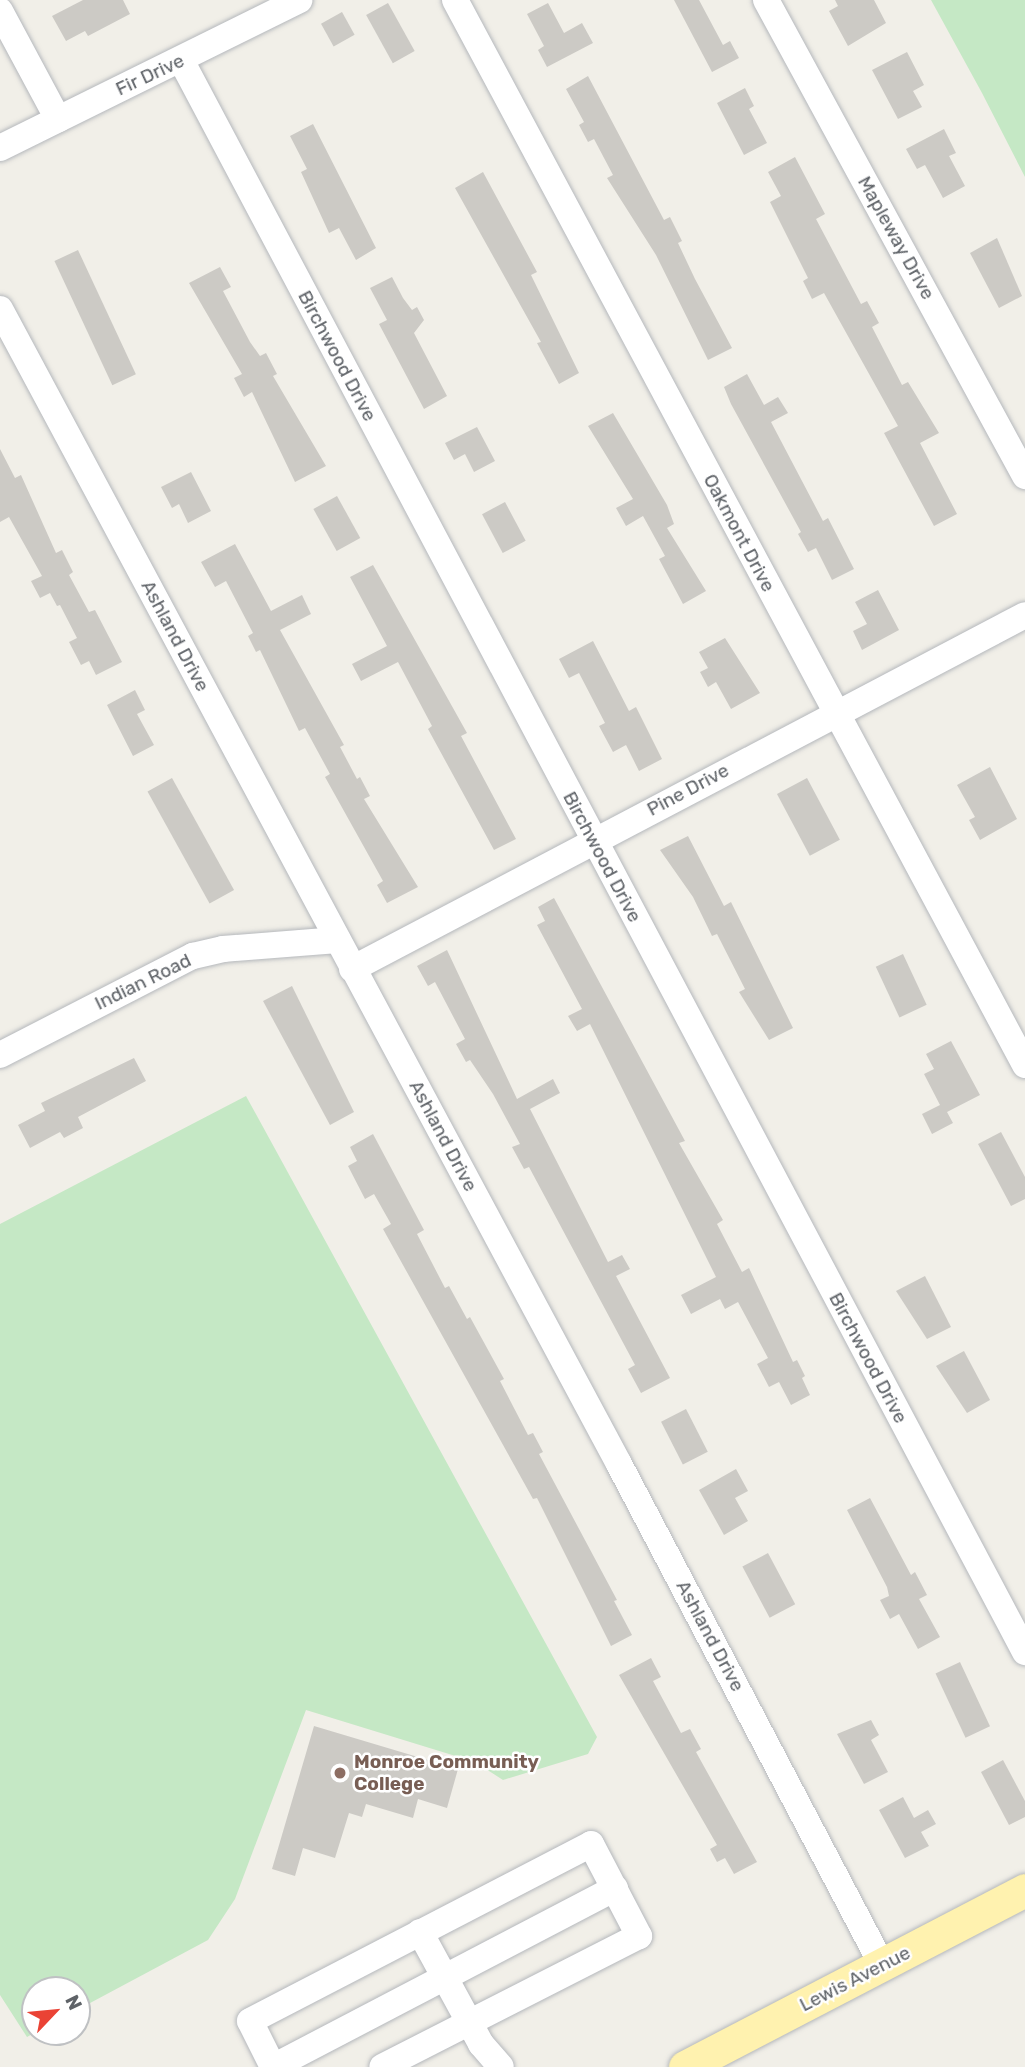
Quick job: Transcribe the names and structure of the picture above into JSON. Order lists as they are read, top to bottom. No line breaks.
{"streets":{"main road":["Lewis Avenue"],"street":["Fir Drive","Mapleway Drive","Birchwood Drive","Oakmont Drive","Ashland Drive","Pine Drive","Indian Road"]},"crossings":[["Fir Drive","Birchwood Drive"],["Birchwood Drive","Pine Drive"],["Oakmont Drive","Pine Drive"],["Ashland Drive","Pine Drive"],["Ashland Drive","Indian Road"],["Ashland Drive","Lewis Avenue"]],"places":["Monroe Community College"],"north":"top right"}
